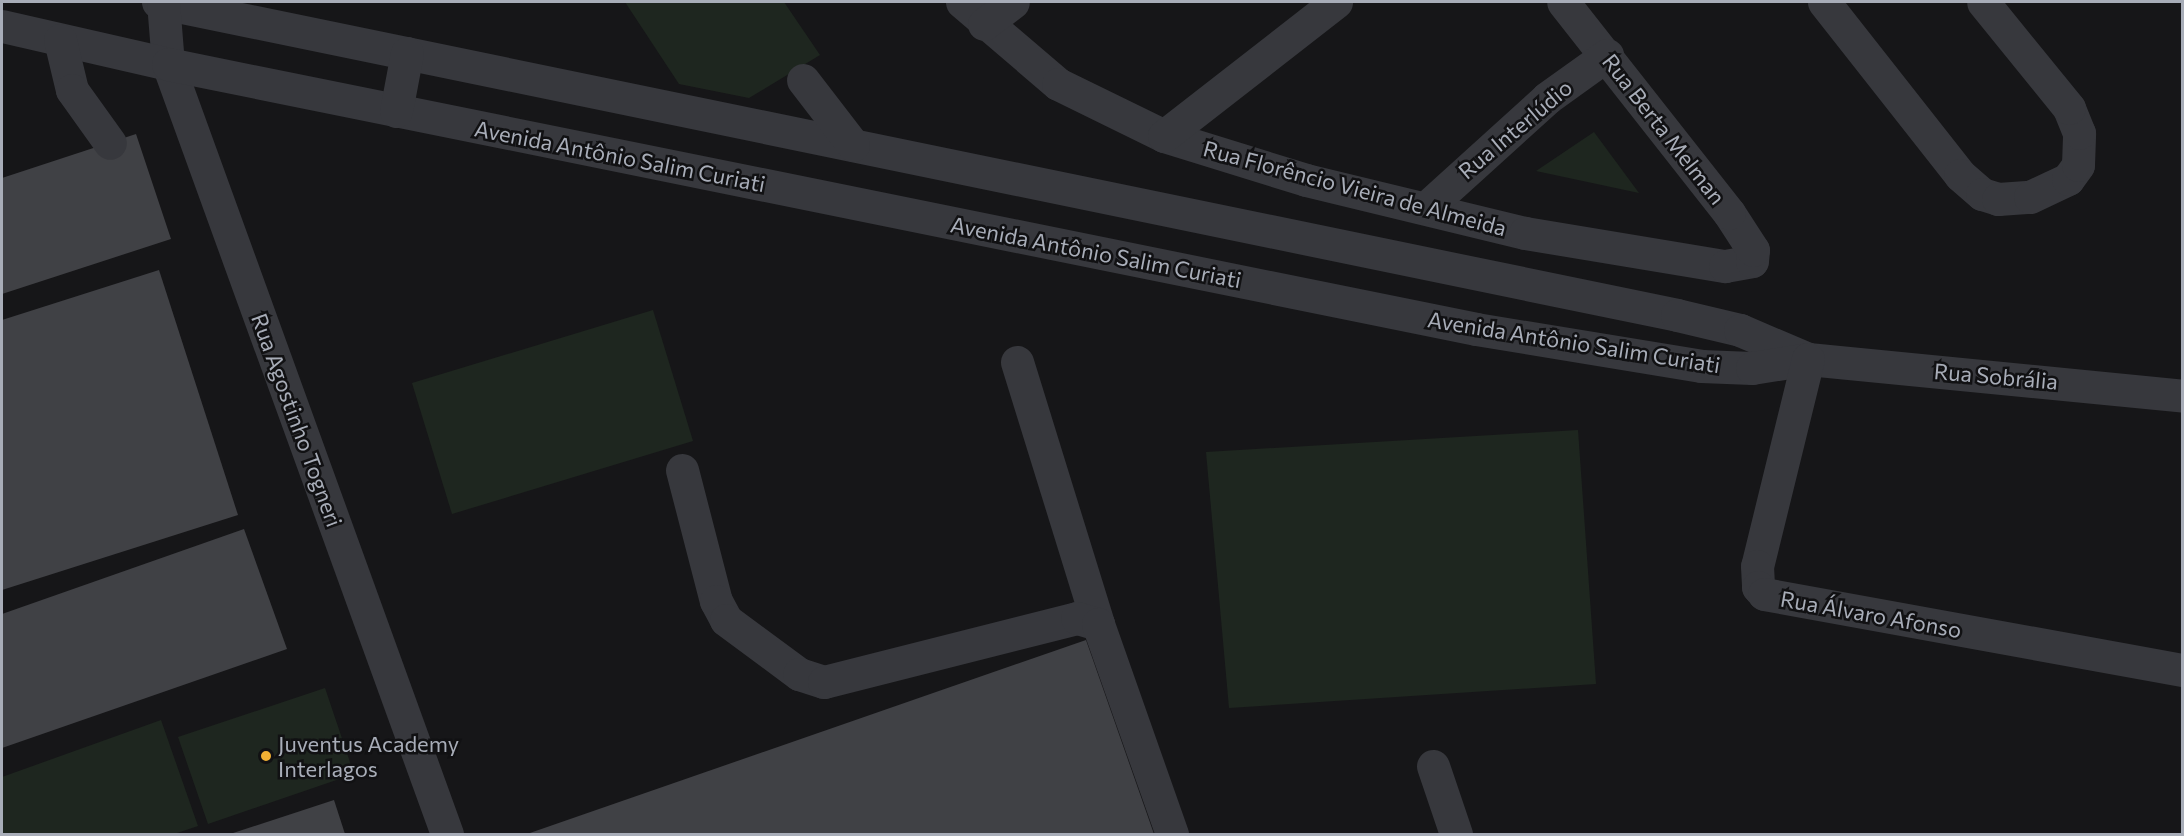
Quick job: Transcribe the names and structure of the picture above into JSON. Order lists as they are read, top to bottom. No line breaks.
{"streets":{"street":["Rua Interlúdio","Rua Berta Melman","Avenida Antônio Salim Curiati","Rua Florêncio Vieira de Almeida","Rua Sobrália","Rua Agostinho Togneri","Rua Álvaro Afonso"]},"crossings":[["Rua Interlúdio","Rua Berta Melman"],["Rua Interlúdio","Rua Florêncio Vieira de Almeida"],["Rua Berta Melman","Rua Florêncio Vieira de Almeida"],["Avenida Antônio Salim Curiati","Rua Sobrália"],["Avenida Antônio Salim Curiati","Rua Agostinho Togneri"],["Avenida Antônio Salim Curiati","Rua Álvaro Afonso"],["Rua Sobrália","Rua Álvaro Afonso"]],"places":["Juventus Academy Interlagos"]}
